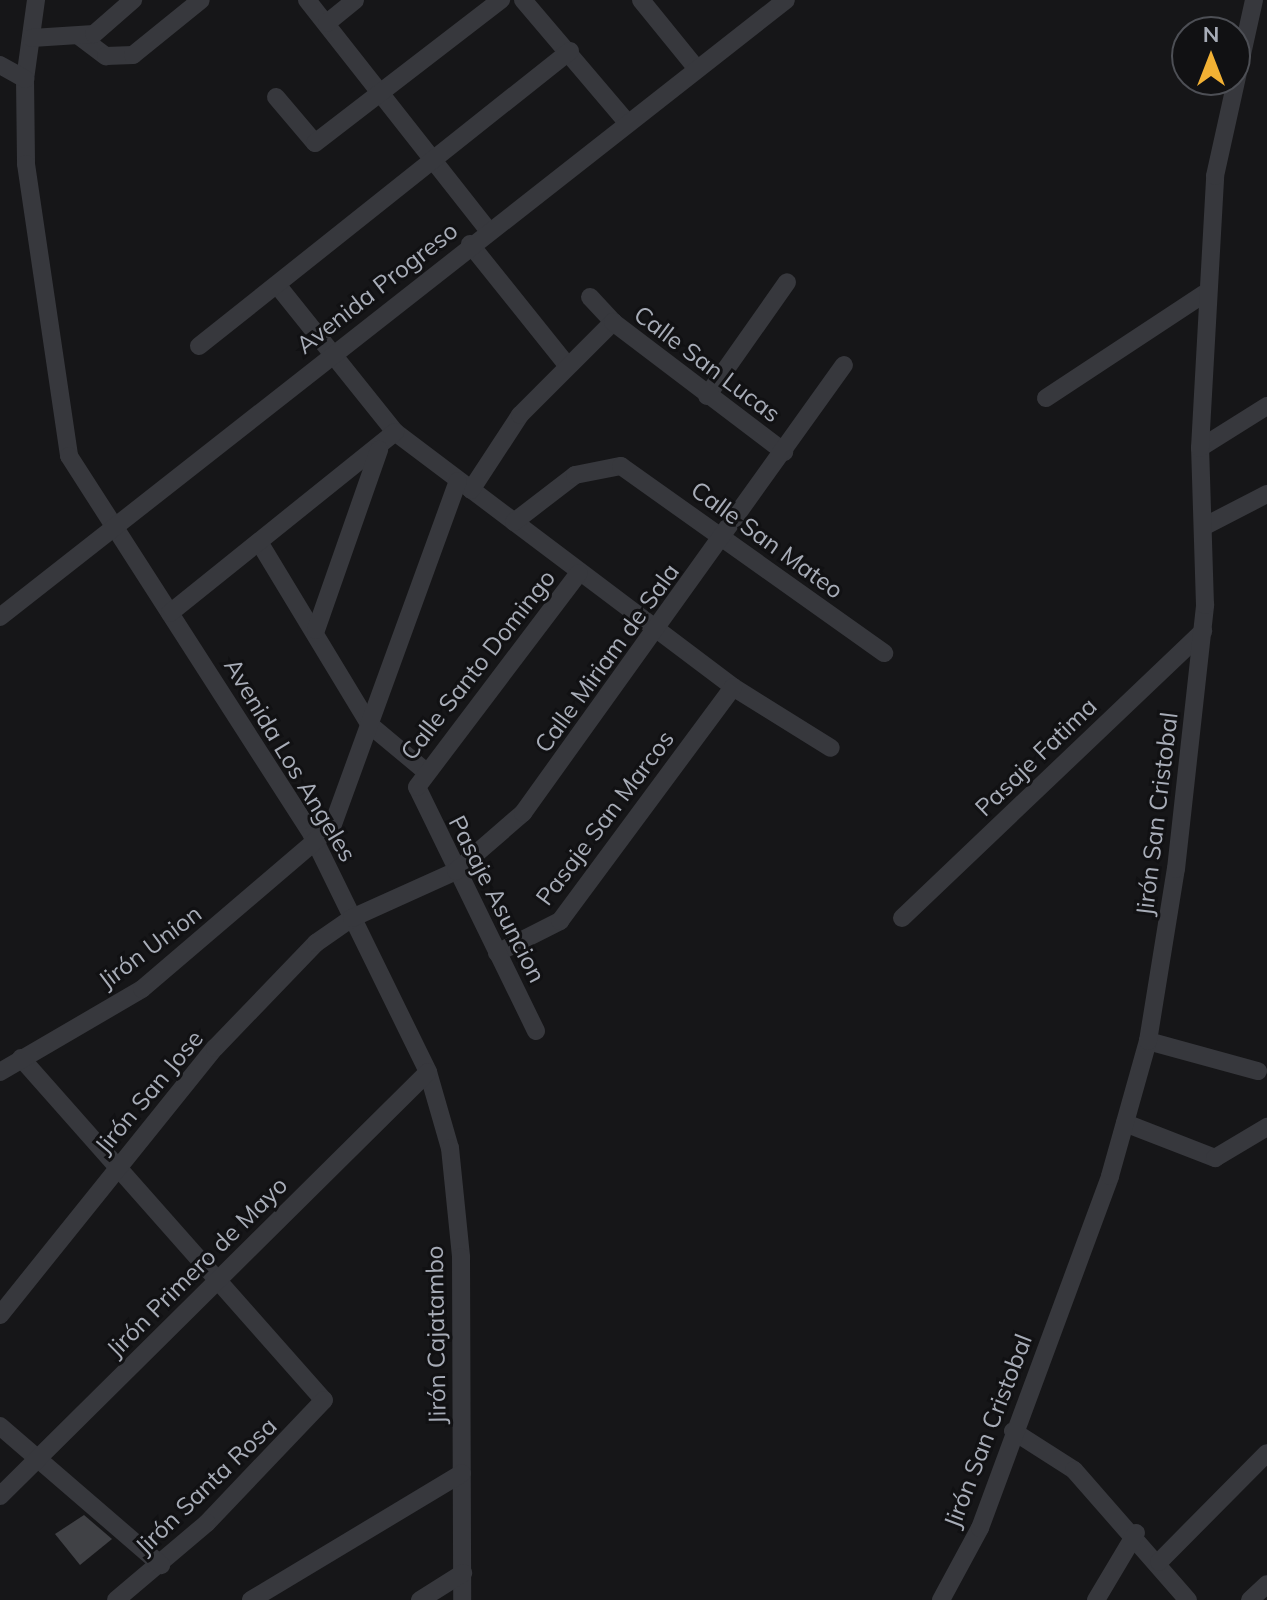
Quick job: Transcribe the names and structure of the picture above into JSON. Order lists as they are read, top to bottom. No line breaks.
{"streets":{"street":["Avenida Progreso","Calle San Lucas","Calle San Mateo","Calle Miriam de Sala","Calle Santo Domingo","Pasaje Fatima","Avenida Los Angeles","Jirón San Cristobal","Pasaje San Marcos","Pasaje Asuncion","Jirón Union","Jirón San Jose","Jirón Primero de Mayo","Jirón Cajatambo","Jirón Santa Rosa"]},"crossings":[["Avenida Progreso","Avenida Los Angeles"],["Calle San Lucas","Calle Miriam de Sala"],["Calle San Lucas","Jirón Union"],["Calle San Mateo","Calle Miriam de Sala"],["Calle Miriam de Sala","Avenida Los Angeles"],["Calle Miriam de Sala","Pasaje Asuncion"],["Calle Miriam de Sala","Jirón San Jose"],["Calle Santo Domingo","Pasaje Asuncion"],["Pasaje Fatima","Jirón San Cristobal"],["Avenida Los Angeles","Jirón Union"],["Avenida Los Angeles","Jirón San Jose"],["Avenida Los Angeles","Jirón Primero de Mayo"],["Avenida Los Angeles","Jirón Cajatambo"],["Pasaje San Marcos","Pasaje Asuncion"],["Jirón Primero de Mayo","Jirón Cajatambo"],["Jirón Primero de Mayo","Jirón Santa Rosa"]],"north":"top"}
